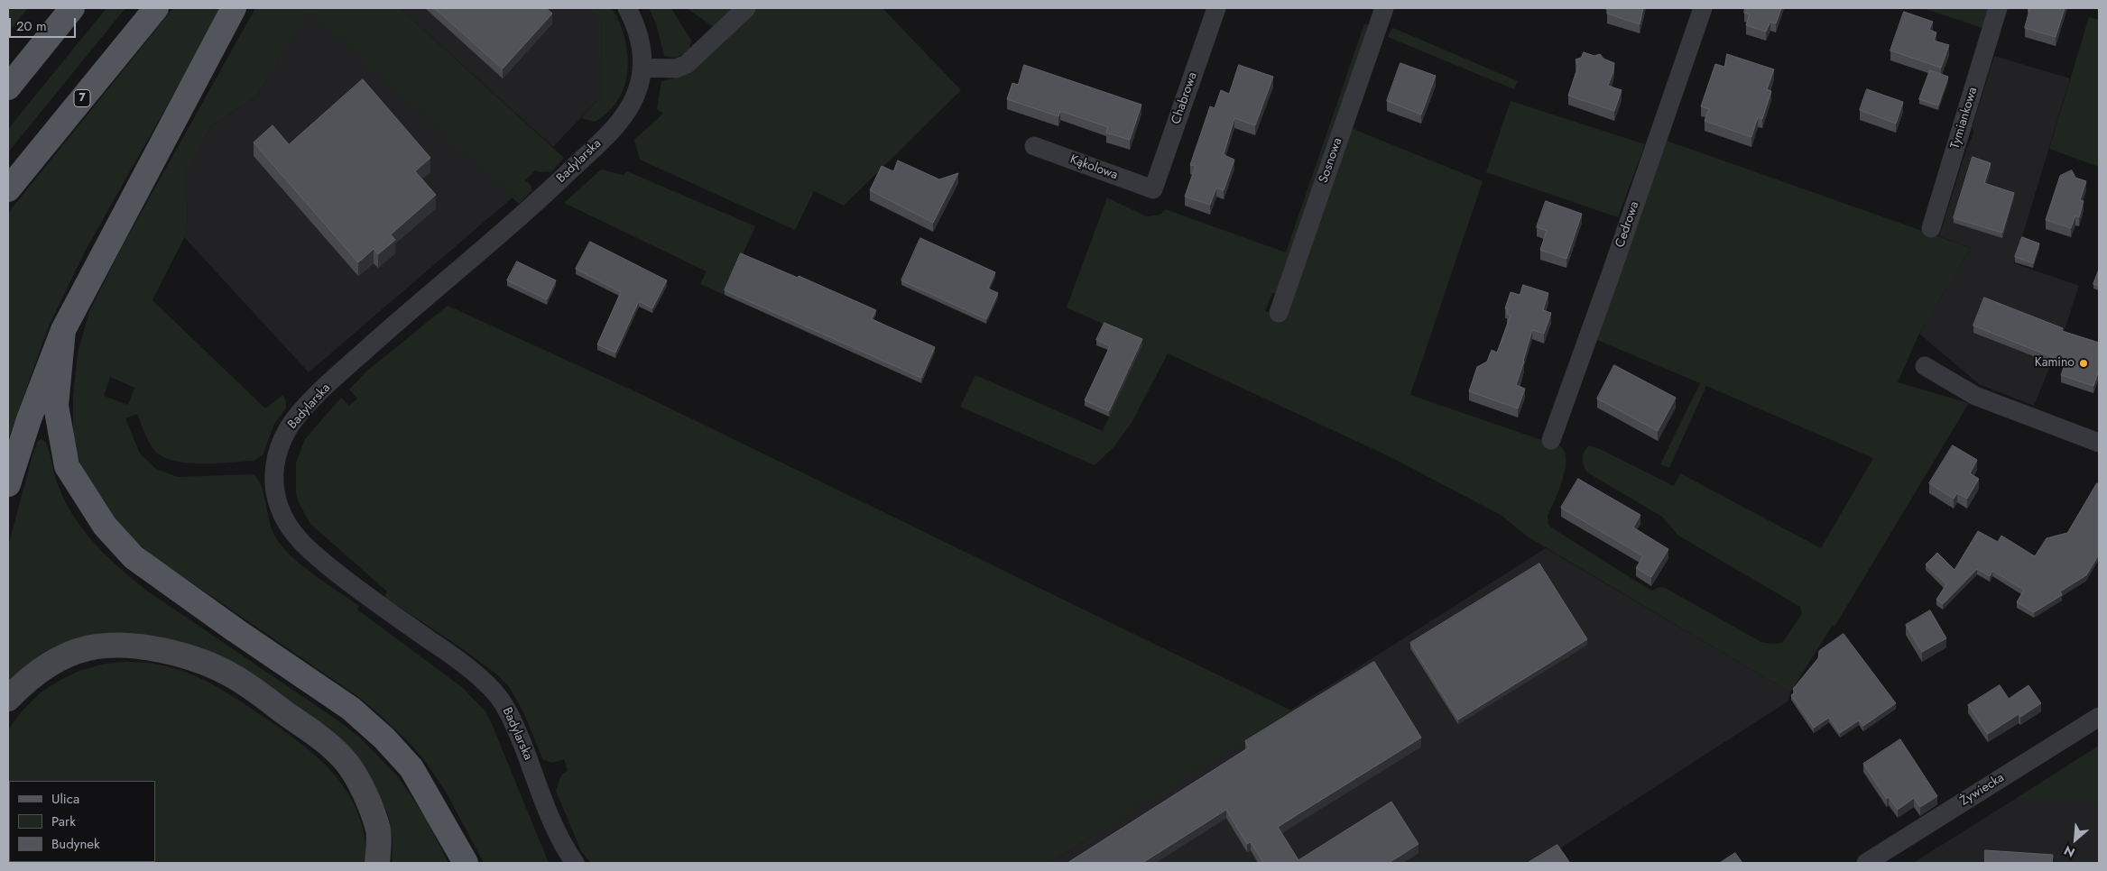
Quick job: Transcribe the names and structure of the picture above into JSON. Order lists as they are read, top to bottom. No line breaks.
{"streets":{"main road":["7"],"street":["Chabrowa","Tymiankowa","Sosnowa","Badylarska","Kąkolowa","Cedrowa","Żywiecka"]},"crossings":[["Chabrowa","Kąkolowa"]],"places":["Kamino"],"legend":["Ulica","Park","Budynek"],"scale_bar":"20 m","north":"bottom left"}
